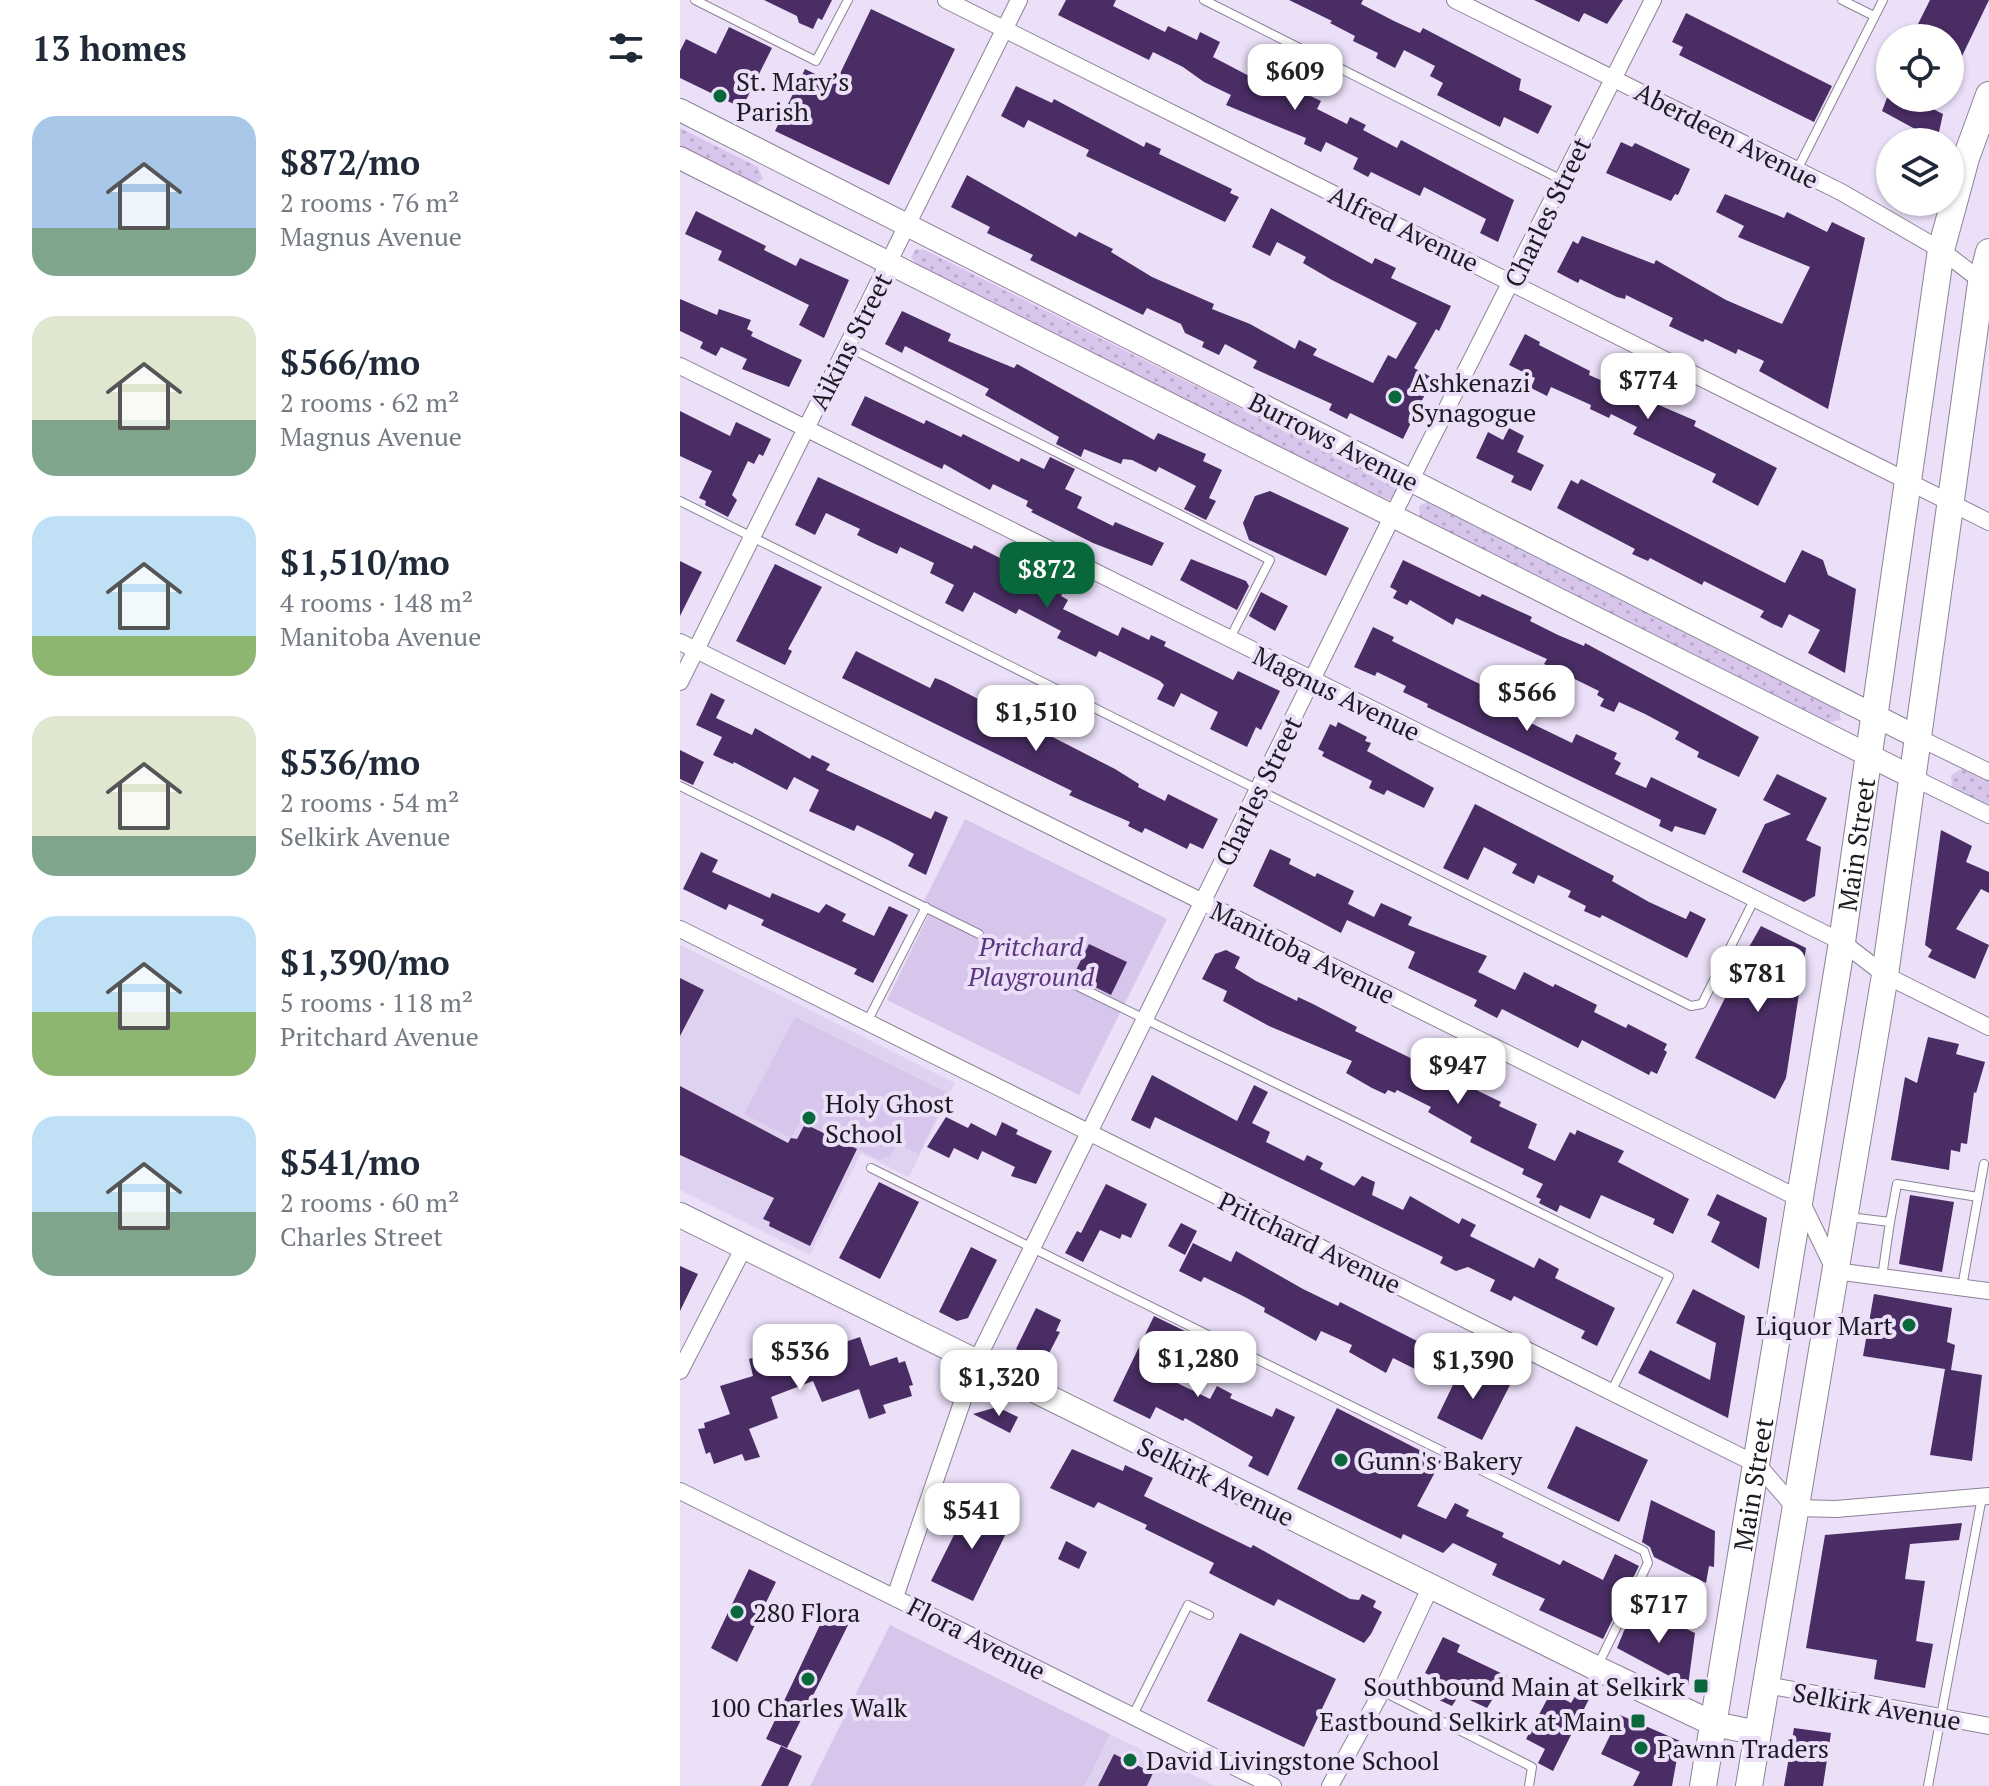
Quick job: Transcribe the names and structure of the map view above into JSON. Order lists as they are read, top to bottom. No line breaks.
{"streets":{"main road":["Main Street","Selkirk Avenue"],"street":["Aberdeen Avenue","Charles Street","Alfred Avenue","Aikins Street","Burrows Avenue","Magnus Avenue","Manitoba Avenue","Pritchard Avenue","Flora Avenue"]},"crossings":[["Aberdeen Avenue","Charles Street"],["Aberdeen Avenue","Main Street"],["Charles Street","Alfred Avenue"],["Charles Street","Burrows Avenue"],["Charles Street","Magnus Avenue"],["Charles Street","Manitoba Avenue"],["Charles Street","Pritchard Avenue"],["Charles Street","Selkirk Avenue"],["Charles Street","Flora Avenue"],["Alfred Avenue","Aikins Street"],["Alfred Avenue","Main Street"],["Aikins Street","Burrows Avenue"],["Aikins Street","Magnus Avenue"],["Aikins Street","Manitoba Avenue"],["Burrows Avenue","Main Street"],["Magnus Avenue","Main Street"],["Main Street","Manitoba Avenue"],["Main Street","Pritchard Avenue"],["Main Street","Selkirk Avenue"]],"parks":["Pritchard Playground"],"places":{"other":["St. Mary’s Parish","Ashkenazi Synagogue","Holy Ghost School","Liquor Mart","Gunn's Bakery","280 Flora","100 Charles Walk","Pawnn Traders","David Livingstone School"],"transit":["Southbound Main at Selkirk","Eastbound Selkirk at Main"]},"page":{"heading":"13 homes","price":["$609","$774","$872","$566","$1,510","$781","$947","$536","$1,280","$1,390","$1,320","$541","$717"],"list":[{"name":"$872/mo","note":"2 rooms · 76 m² · Magnus Avenue"},{"name":"$566/mo","note":"2 rooms · 62 m² · Magnus Avenue"},{"name":"$1,510/mo","note":"4 rooms · 148 m² · Manitoba Avenue"},{"name":"$536/mo","note":"2 rooms · 54 m² · Selkirk Avenue"},{"name":"$1,390/mo","note":"5 rooms · 118 m² · Pritchard Avenue"},{"name":"$541/mo","note":"2 rooms · 60 m² · Charles Street"}]}}
